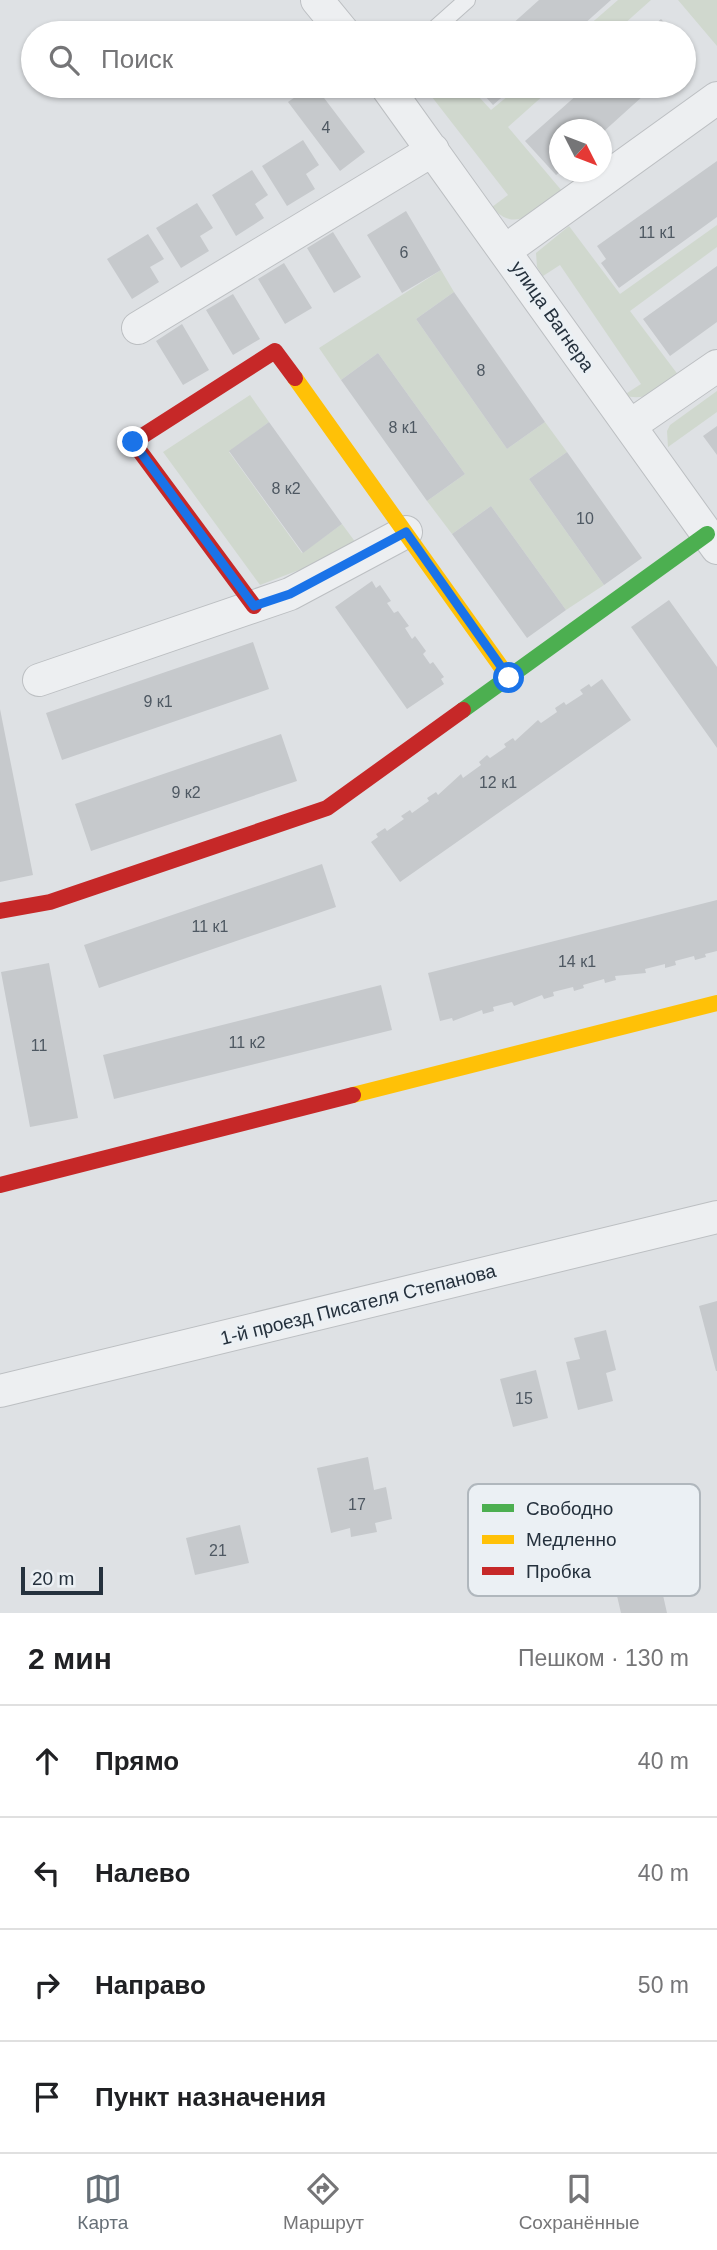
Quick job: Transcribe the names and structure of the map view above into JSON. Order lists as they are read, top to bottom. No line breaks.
{"streets":{"street":["улица Вагнера","1-й проезд Писателя Степанова"]},"house_numbers":["4","11 к1","6","8","8 к1","8 к2","10","9 к1","12 к1","9 к2","11 к1","14 к1","11 к2","11","15","17","21"],"legend":["Свободно","Медленно","Пробка"],"scale_bar":"20 m","north":"bottom right","page":{"search":"Поиск","scale":"20 m","heading":["2 мин","Пешком · 130 m"],"list":[["Прямо","40 m"],["Налево","40 m"],["Направо","50 m"],"Пункт назначения"],"nav":["Карта","Маршрут","Сохранённые"]}}
